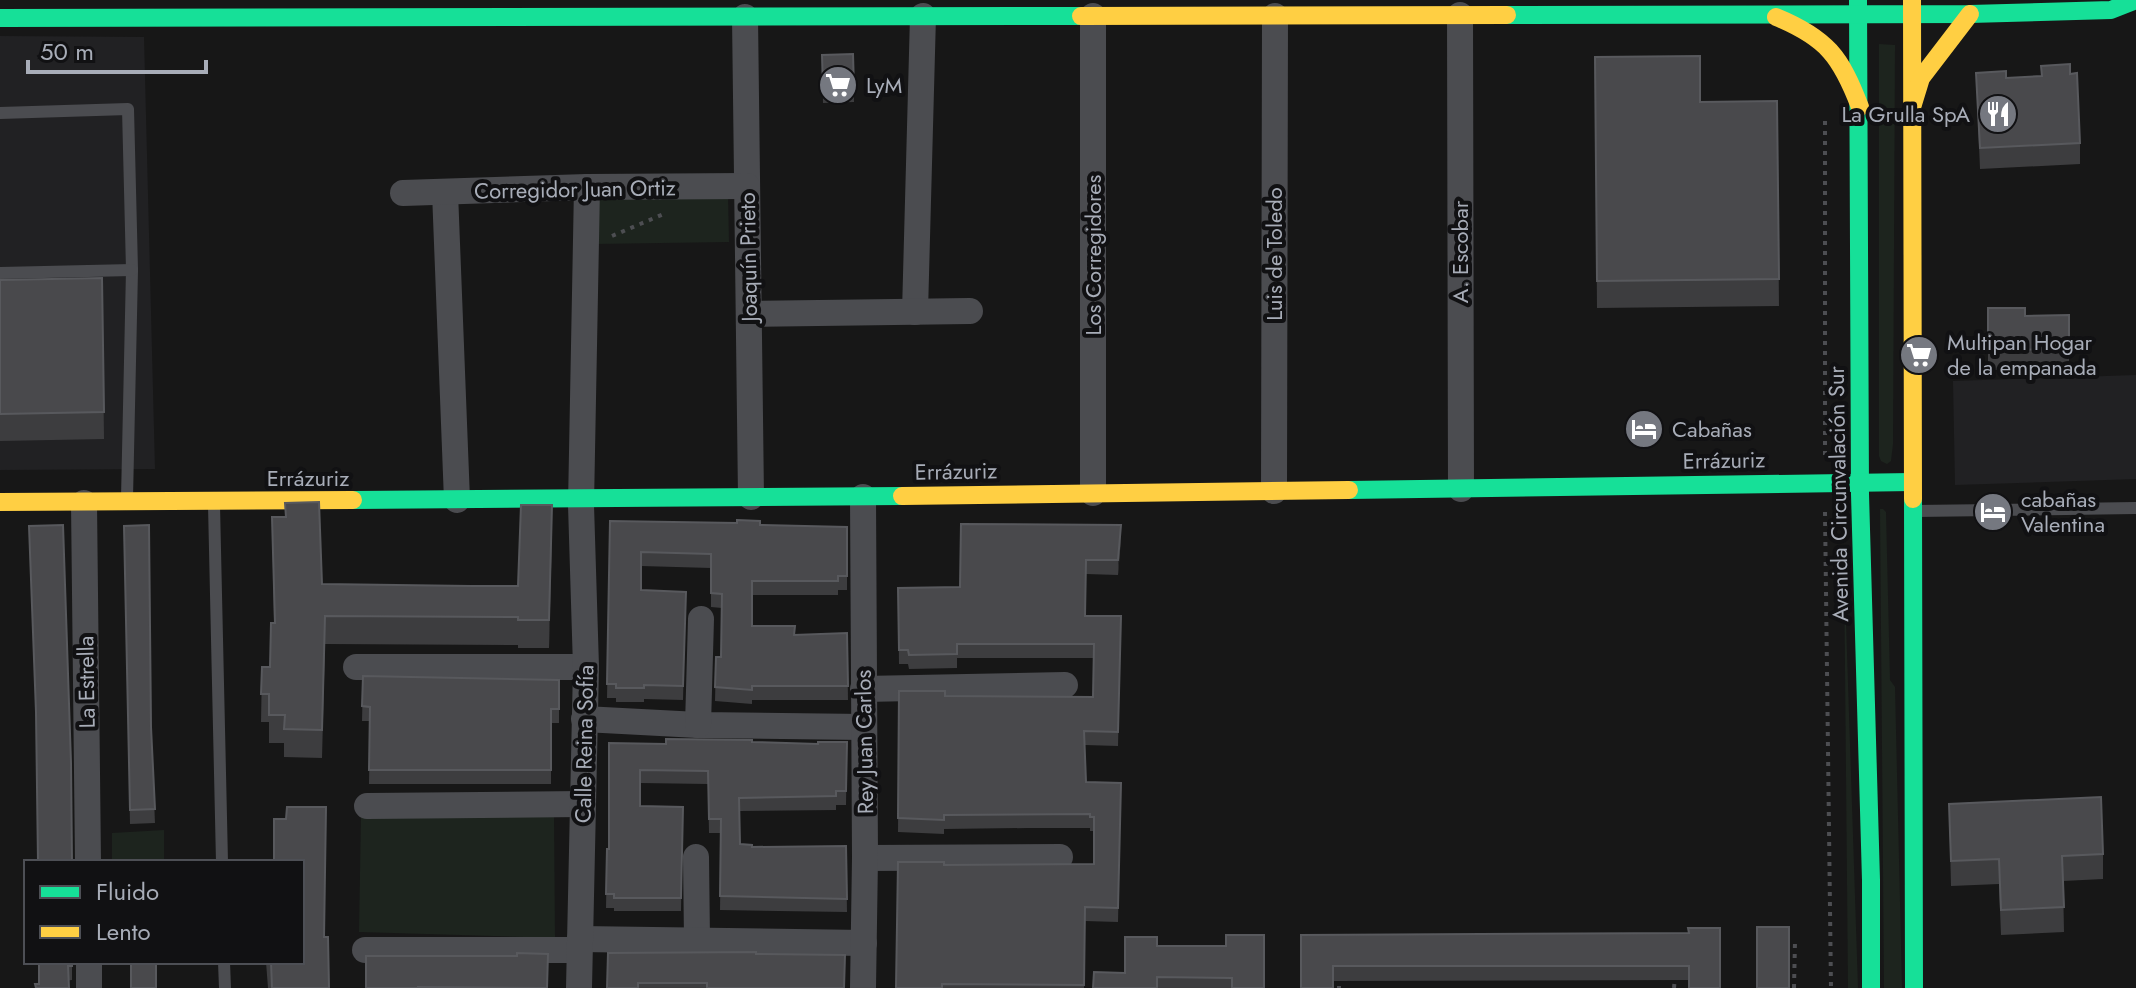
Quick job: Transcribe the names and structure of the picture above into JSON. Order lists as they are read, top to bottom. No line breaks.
{"streets":{"main road":["Errázuriz","Avenida Circunvalación Sur"],"street":["Corregidor Juan Ortiz","A. Escobar","Luis de Toledo","Los Corregidores","Joaquín Prieto","La Estrella","Rey Juan Carlos","Calle Reina Sofía"]},"crossings":[["Corregidor Juan Ortiz","Joaquín Prieto"],["Corregidor Juan Ortiz","Calle Reina Sofía"],["A. Escobar","Errázuriz"],["Luis de Toledo","Errázuriz"],["Los Corregidores","Errázuriz"],["Joaquín Prieto","Errázuriz"],["Errázuriz","Avenida Circunvalación Sur"],["Errázuriz","La Estrella"],["Errázuriz","Rey Juan Carlos"],["Errázuriz","Calle Reina Sofía"]],"places":{"supermarket":["LyM","Multipan Hogar de la empanada"],"restaurant":["La Grulla SpA"],"hotel":["Cabañas","cabañas Valentina"]},"legend":["Fluido","Lento"],"scale_bar":"50 m"}
